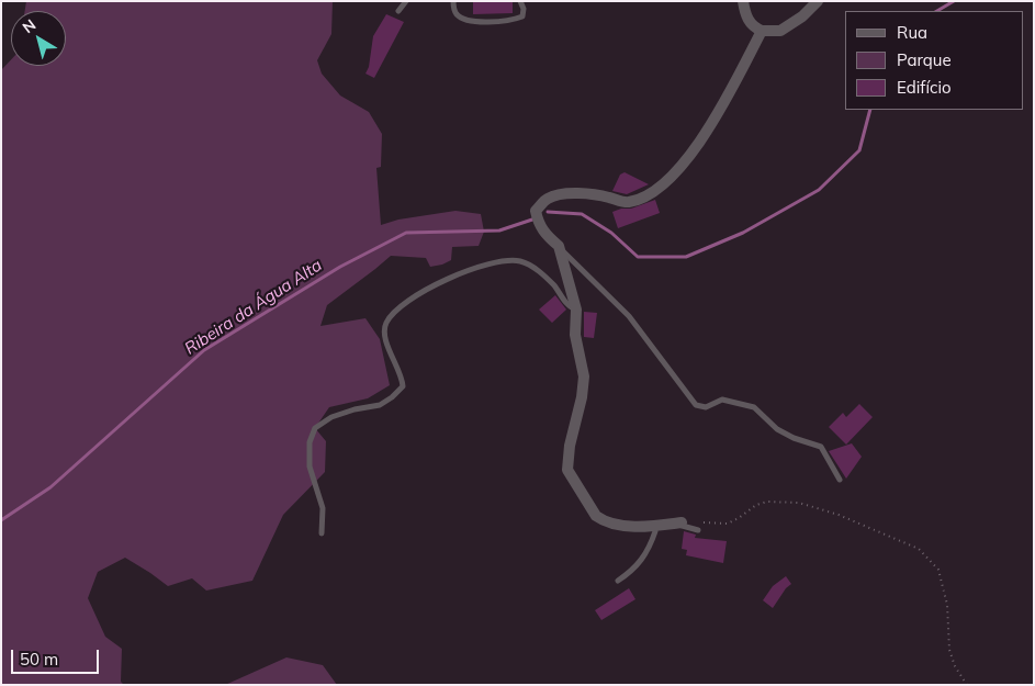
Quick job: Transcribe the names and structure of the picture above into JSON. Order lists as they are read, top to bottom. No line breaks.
{"water":["Ribeira da Água Alta"],"legend":["Rua","Parque","Edifício"],"scale_bar":"50 m","north":"top left"}
